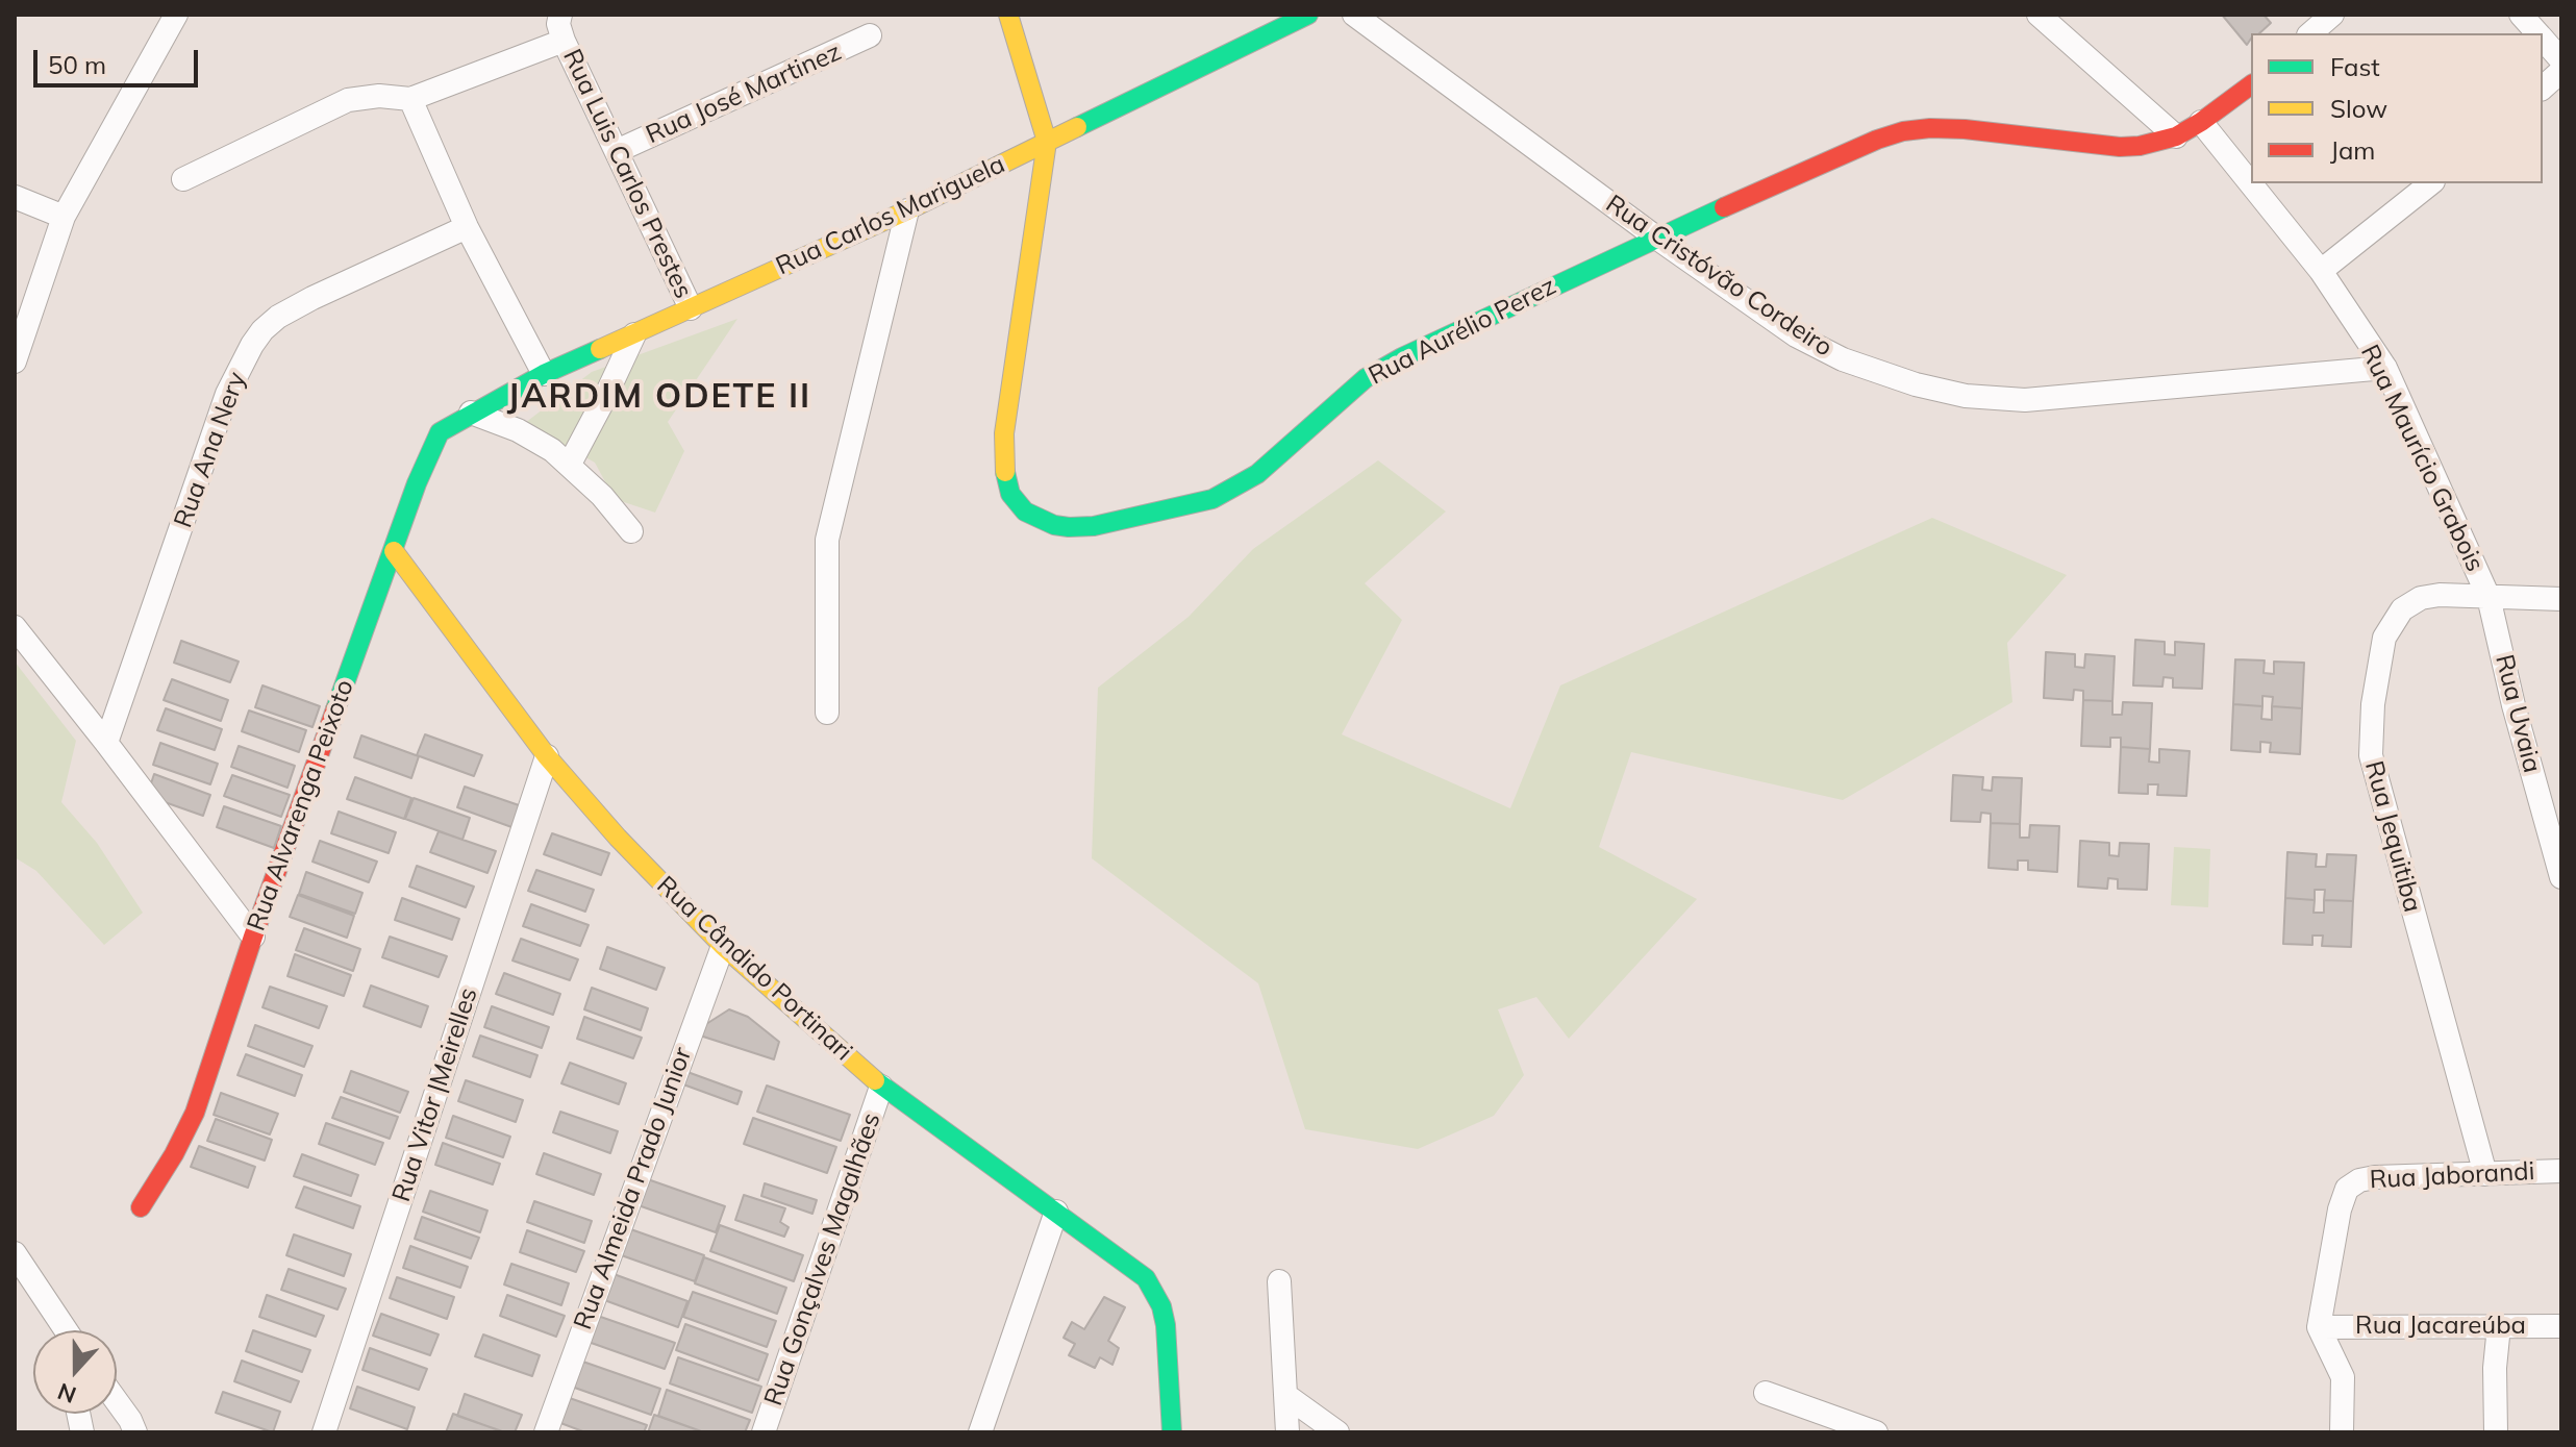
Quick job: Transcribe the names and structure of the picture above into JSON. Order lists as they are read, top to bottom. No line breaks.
{"streets":{"street":["Rua José Martinez","Rua Luis Carlos Prestes","Rua Carlos Mariguela","Rua Cristóvão Cordeiro","Rua Aurélio Perez","Rua Ana Nery","Rua Maurício Grabois","Rua Uvaia","Rua Alvarenga Peixoto","Rua Jequitiba","Rua Cândido Portinari","Rua Vitor |Meirelles","Rua Jaborandi","Rua Almeida Prado Junior","Rua Gonçalves Magalhães","Rua Jacareúba"]},"crossings":[["Rua José Martinez","Rua Luis Carlos Prestes"],["Rua Luis Carlos Prestes","Rua Carlos Mariguela"],["Rua Carlos Mariguela","Rua Aurélio Perez"],["Rua Carlos Mariguela","Rua Alvarenga Peixoto"],["Rua Cristóvão Cordeiro","Rua Aurélio Perez"],["Rua Cristóvão Cordeiro","Rua Maurício Grabois"],["Rua Aurélio Perez","Rua Maurício Grabois"],["Rua Maurício Grabois","Rua Uvaia"],["Rua Maurício Grabois","Rua Jequitiba"],["Rua Uvaia","Rua Jequitiba"],["Rua Alvarenga Peixoto","Rua Cândido Portinari"],["Rua Jequitiba","Rua Jaborandi"],["Rua Cândido Portinari","Rua Vitor |Meirelles"],["Rua Cândido Portinari","Rua Almeida Prado Junior"],["Rua Cândido Portinari","Rua Gonçalves Magalhães"],["Rua Jaborandi","Rua Jacareúba"]],"districts":["JARDIM ODETE II"],"legend":["Fast","Slow","Jam"],"scale_bar":"50 m","north":"bottom"}
